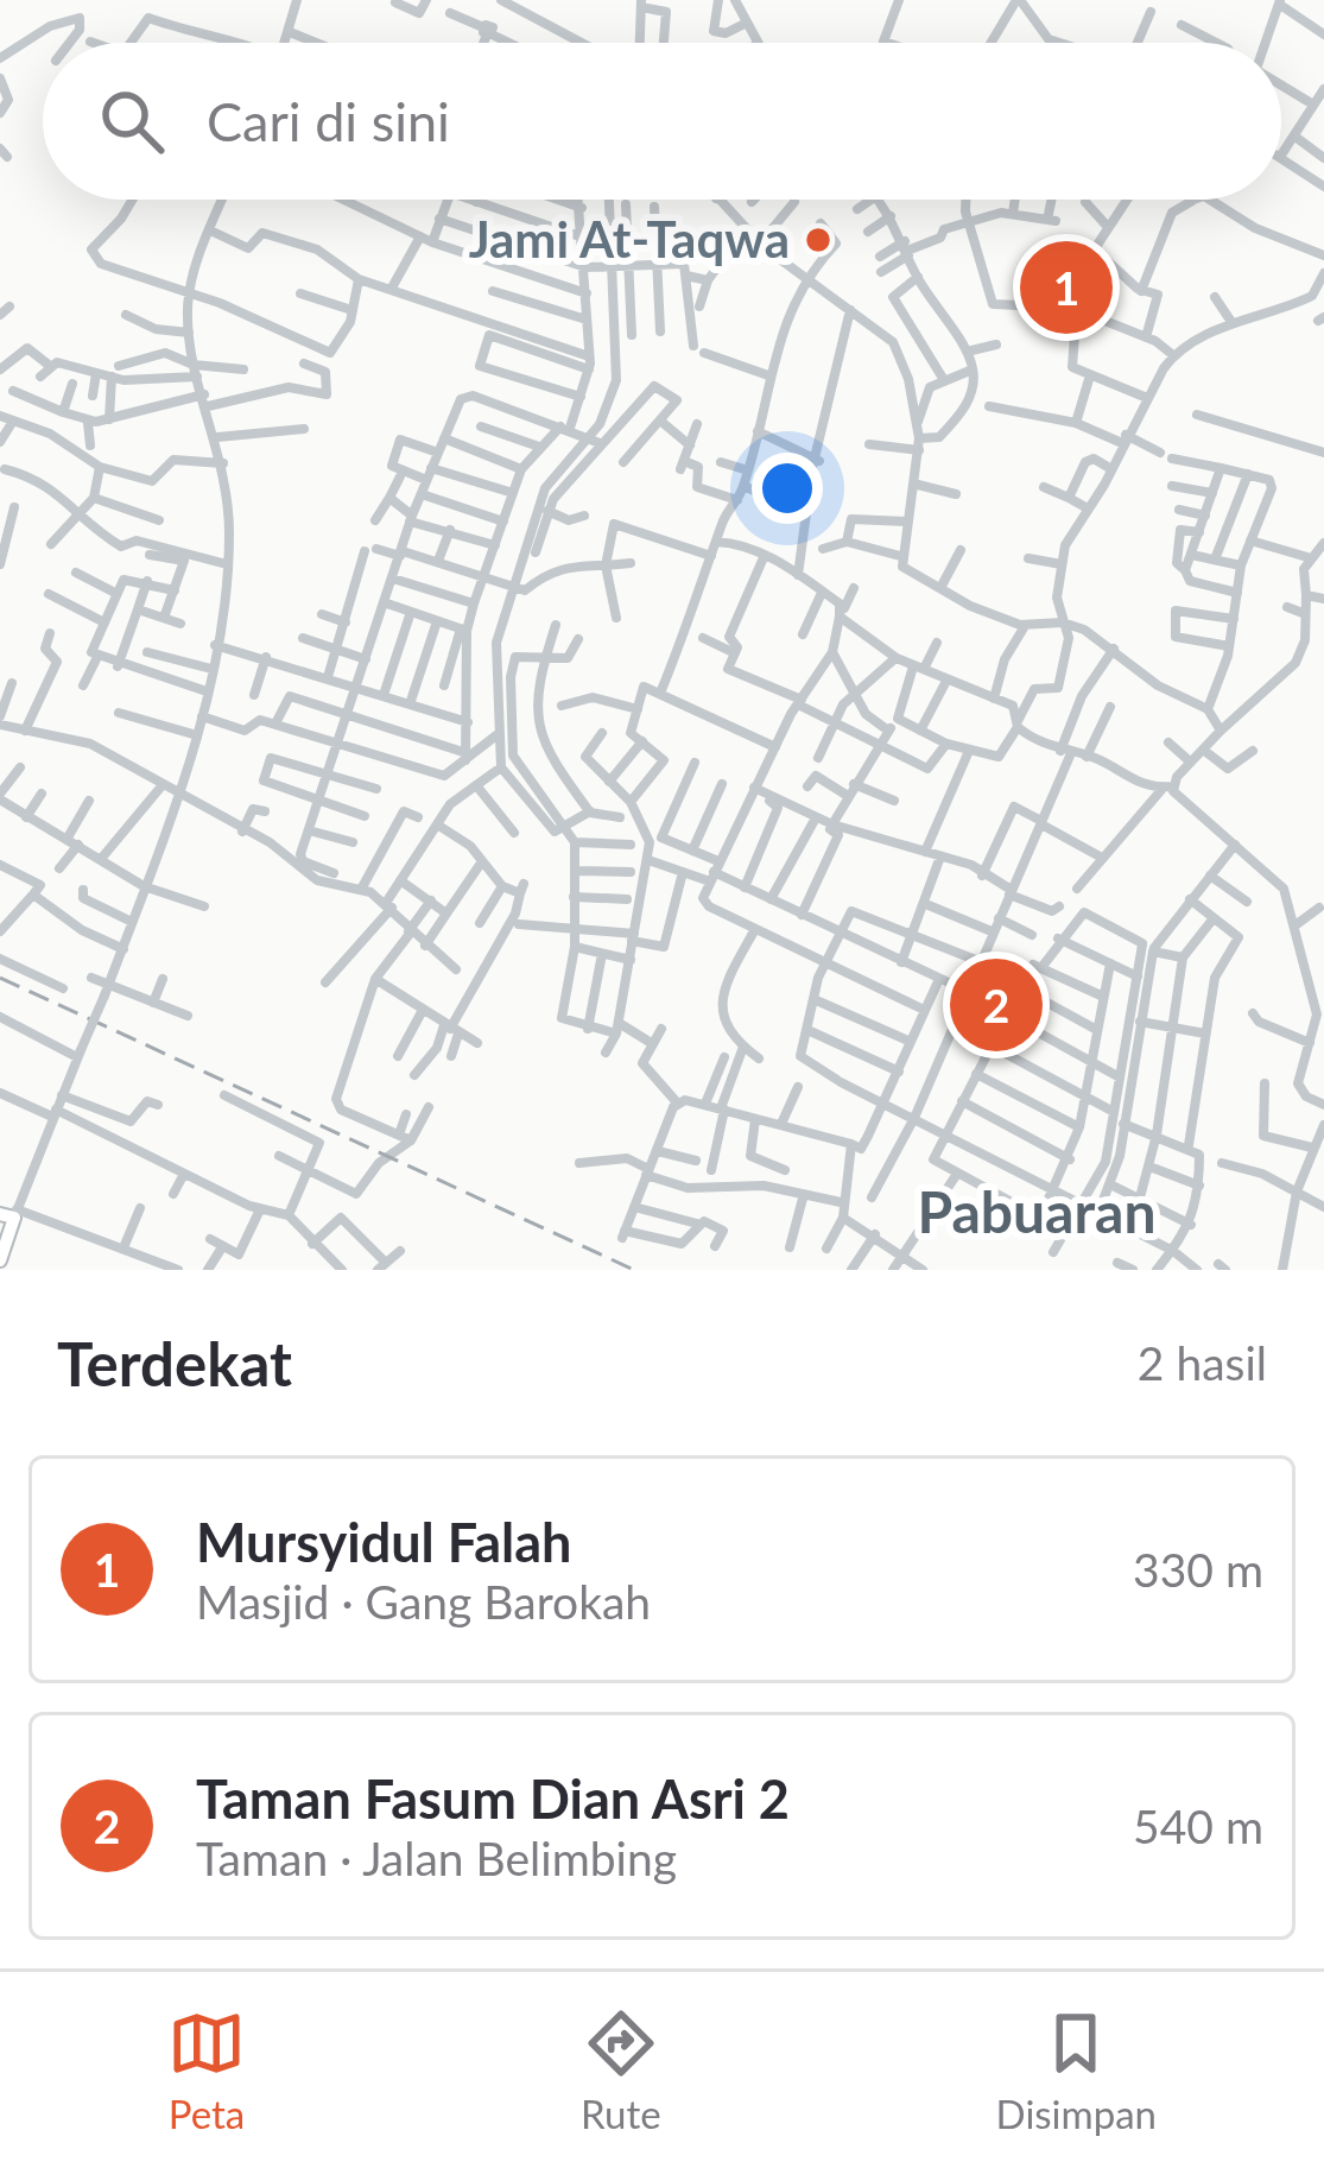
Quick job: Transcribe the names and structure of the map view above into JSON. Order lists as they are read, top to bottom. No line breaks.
{"districts":["Pabuaran"],"places":["Jami At-Taqwa"],"page":{"search":"Cari di sini","pins":["1","2"],"heading":["Terdekat","2 hasil"],"list":[{"mark":"1","name":"Mursyidul Falah","note":"Masjid · Gang Barokah","value":"330 m"},{"mark":"2","name":"Taman Fasum Dian Asri 2","note":"Taman · Jalan Belimbing","value":"540 m"}],"nav":["Peta","Rute","Disimpan"]}}
